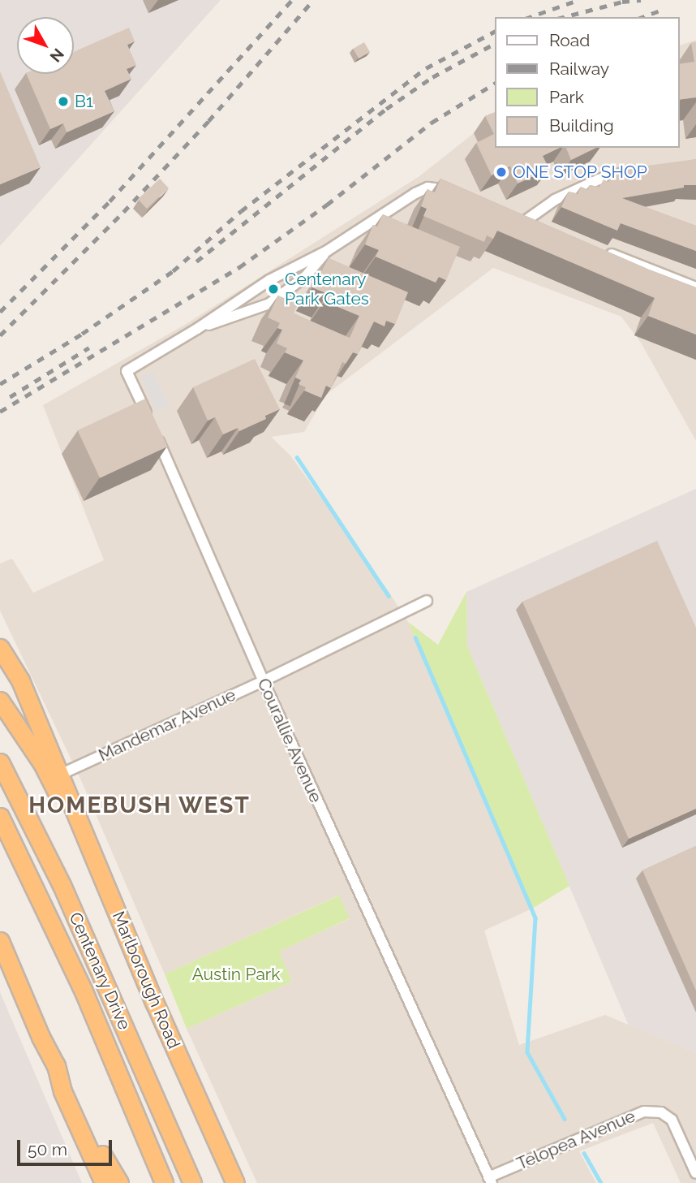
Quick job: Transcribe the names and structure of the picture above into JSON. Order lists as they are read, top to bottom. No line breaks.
{"streets":{"highway":["Centenary Drive","Marlborough Road"],"street":["Mandemar Avenue","Courallie Avenue","Telopea Avenue"]},"crossings":[["Mandemar Avenue","Courallie Avenue"],["Mandemar Avenue","Marlborough Road"],["Courallie Avenue","Telopea Avenue"]],"districts":["HOMEBUSH WEST"],"parks":["Austin Park"],"places":["B1","ONE STOP SHOP","Centenary Park Gates"],"legend":["Road","Railway","Park","Building"],"scale_bar":"50 m","north":"bottom right"}
